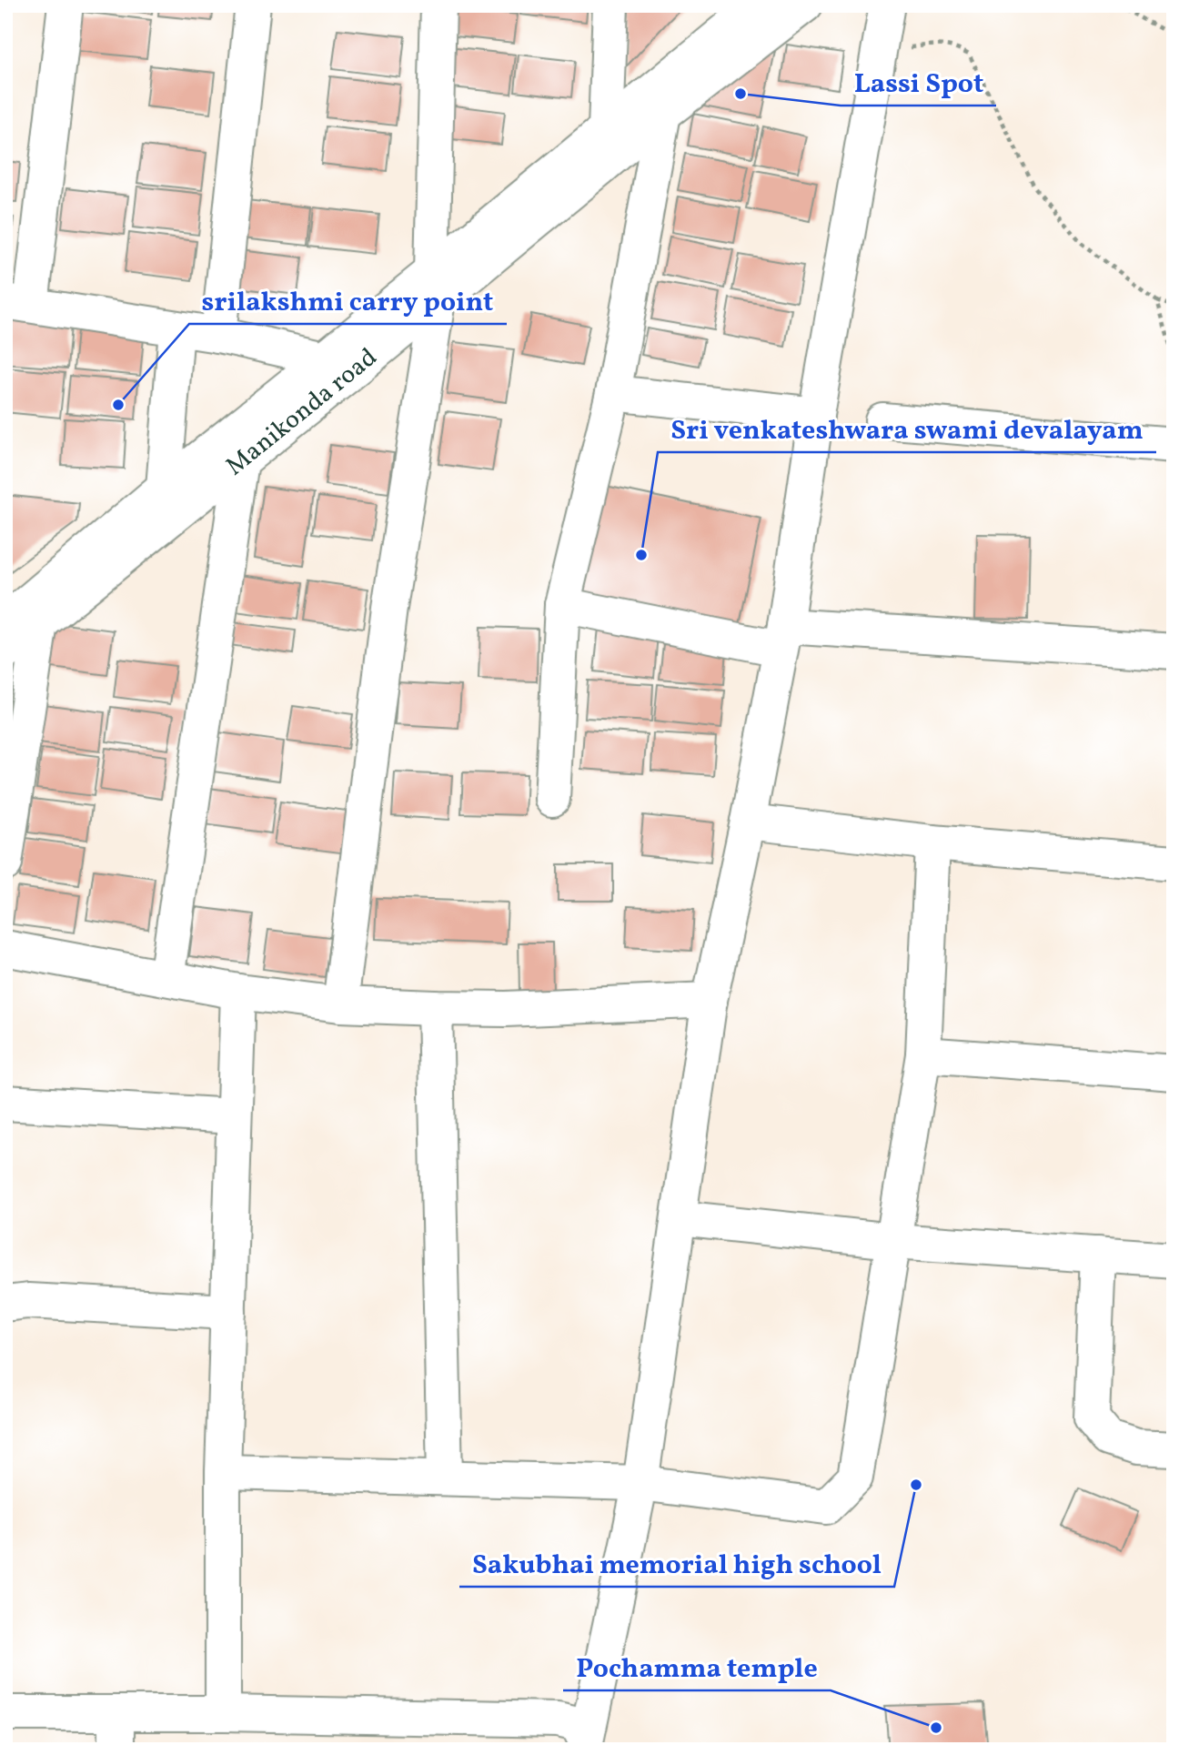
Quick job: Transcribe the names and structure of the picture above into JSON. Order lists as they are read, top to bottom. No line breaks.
{"streets":{"street":["Manikonda road"]},"places":["Lassi Spot","srilakshmi carry point","Sri venkateshwara swami devalayam","Sakubhai memorial high school","Pochamma temple"]}
